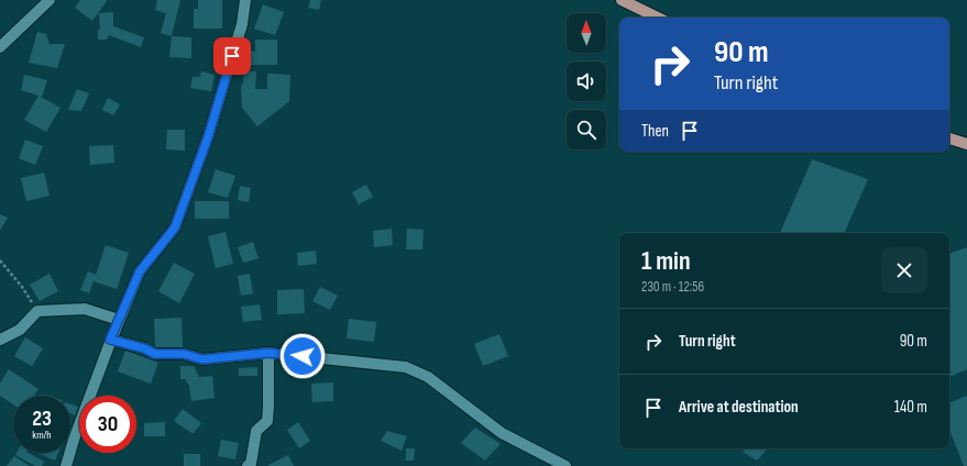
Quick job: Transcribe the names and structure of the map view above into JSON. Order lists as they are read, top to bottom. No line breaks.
{"north":"top","page":{"turn":["90 m","Turn right"],"then":"Then","heading":["1 min","230 m · 12:56"],"list":[{"name":"Turn right","value":"90 m"},{"name":"Arrive at destination","value":"140 m"}],"speed":"23 km/h","limit":"30"}}
